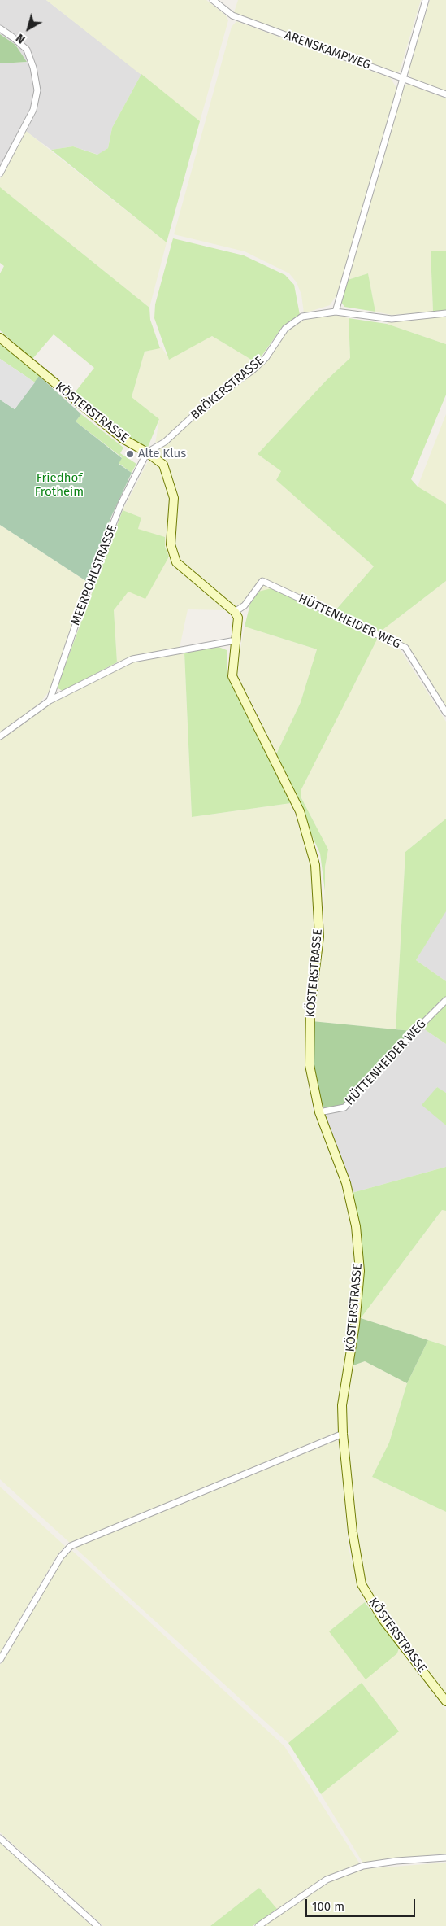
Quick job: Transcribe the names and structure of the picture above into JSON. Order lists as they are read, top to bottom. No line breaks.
{"streets":{"main road":["KÖSTERSTRASSE"],"street":["ARENSKAMPWEG","BRÖKERSTRASSE","MEERPOHLSTRASSE","HÜTTENHEIDER WEG"]},"crossings":[["BRÖKERSTRASSE","KÖSTERSTRASSE"],["BRÖKERSTRASSE","MEERPOHLSTRASSE"],["KÖSTERSTRASSE","MEERPOHLSTRASSE"],["KÖSTERSTRASSE","HÜTTENHEIDER WEG"]],"parks":["Friedhof Frotheim"],"places":["Alte Klus"],"scale_bar":"100 m","north":"bottom left"}
